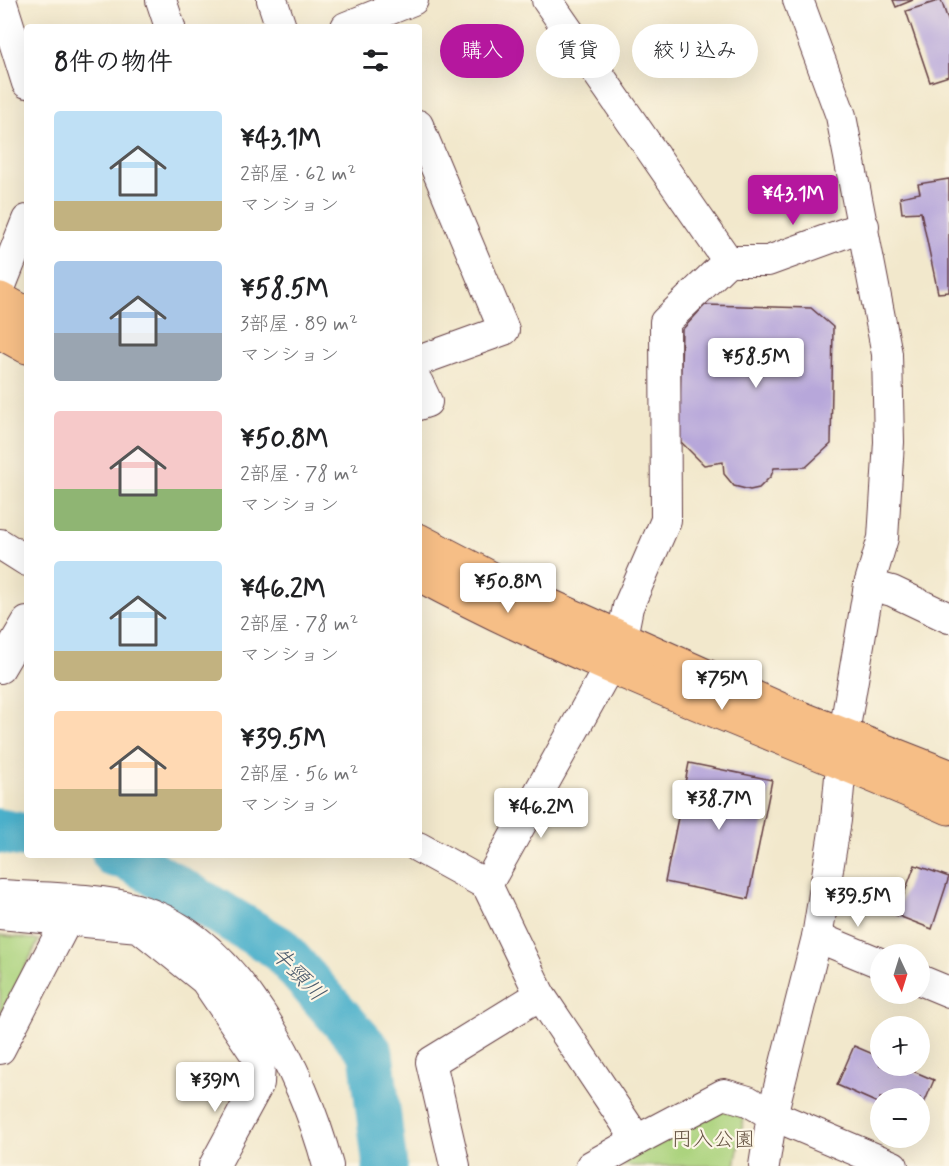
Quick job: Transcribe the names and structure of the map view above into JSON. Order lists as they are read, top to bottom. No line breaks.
{"water":["牛頸川"],"parks":["円入公園"],"north":"bottom","page":{"chip":["購入","賃貸","絞り込み"],"heading":"8件の物件","list":[{"name":"¥43.1M","note":"2部屋 · 62 m² · マンション"},{"name":"¥58.5M","note":"3部屋 · 89 m² · マンション"},{"name":"¥50.8M","note":"2部屋 · 78 m² · マンション"},{"name":"¥46.2M","note":"2部屋 · 78 m² · マンション"},{"name":"¥39.5M","note":"2部屋 · 56 m² · マンション"}],"price":["¥43.1M","¥58.5M","¥50.8M","¥75M","¥38.7M","¥46.2M","¥39.5M","¥39M"],"map_buttons":["+","−"]}}
